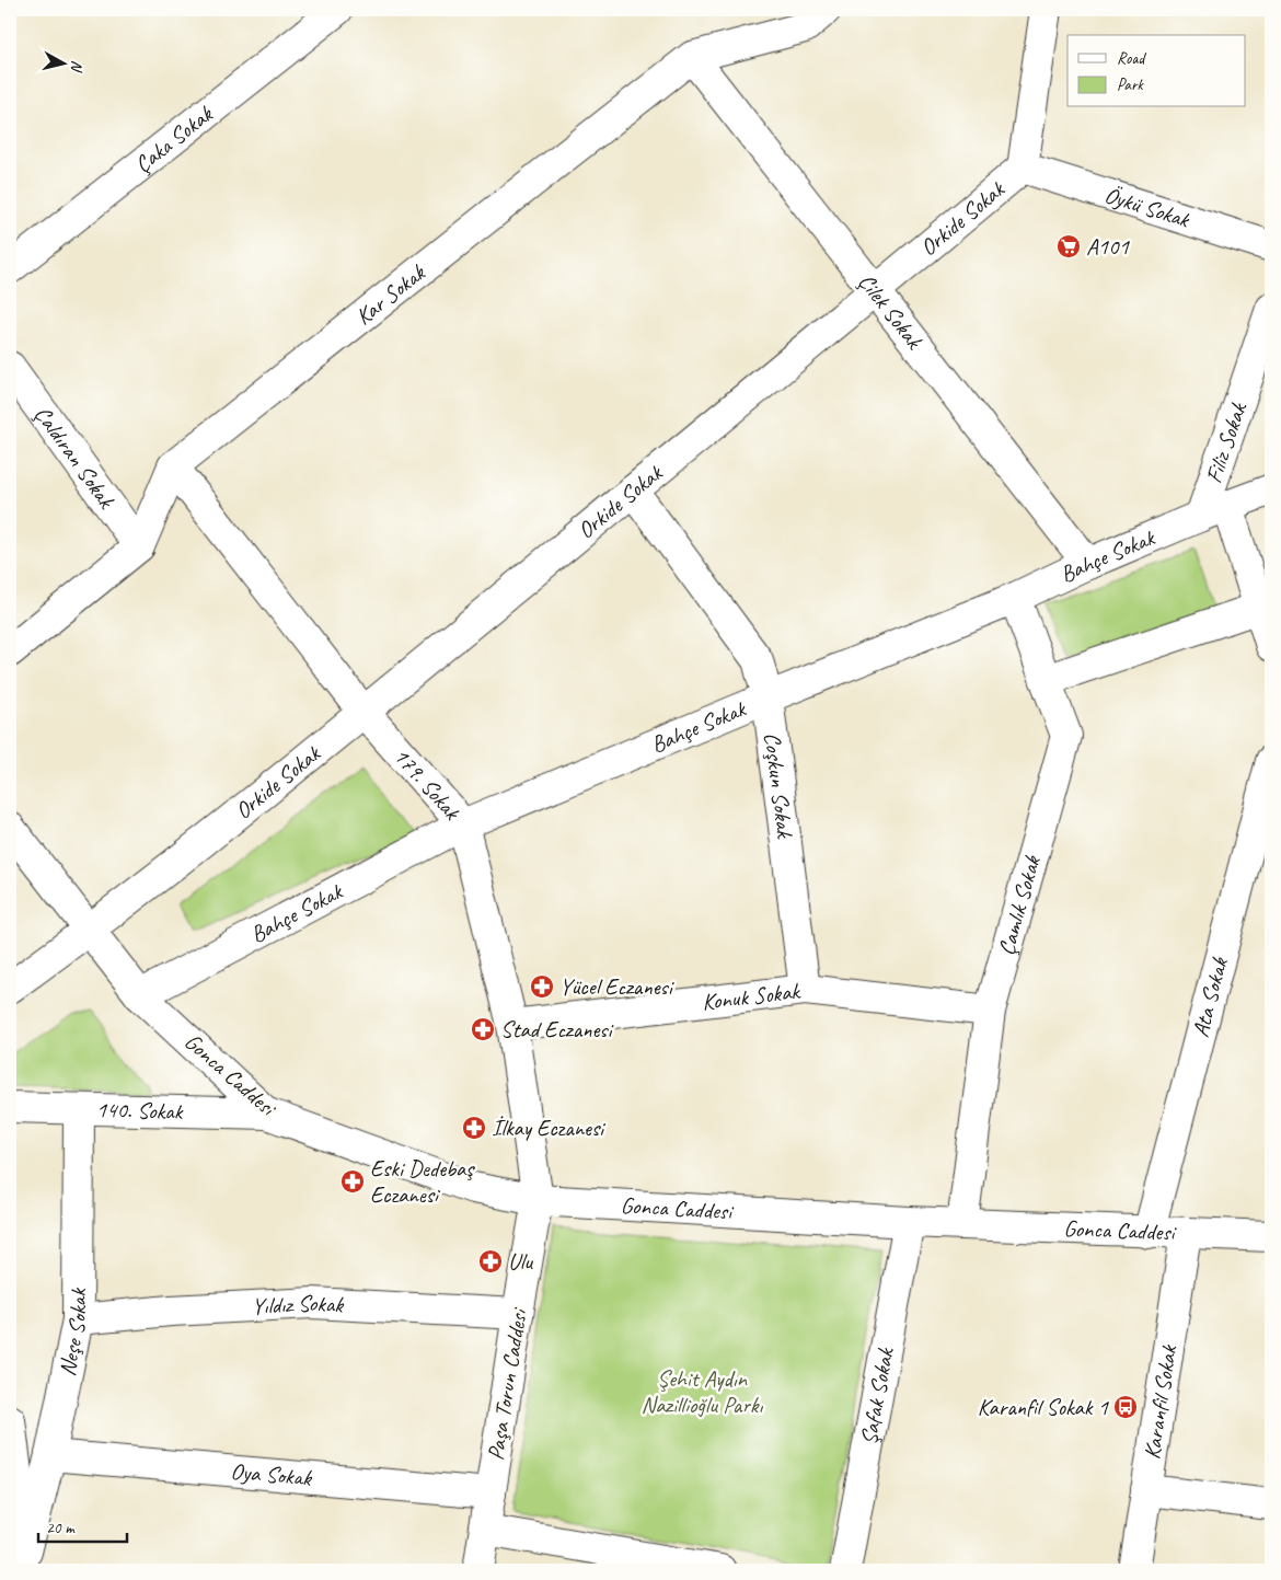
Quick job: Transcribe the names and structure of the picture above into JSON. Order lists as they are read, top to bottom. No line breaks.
{"streets":{"street":["Çaka Sokak","Öykü Sokak","Orkide Sokak","Kar Sokak","Çilek Sokak","Filiz Sokak","Çaldıran Sokak","Bahçe Sokak","179. Sokak","Coşkun Sokak","Çamlık Sokak","Konuk Sokak","Ata Sokak","Gonca Caddesi","140. Sokak","Yıldız Sokak","Neşe Sokak","Paşa Torun Caddesi","Şafak Sokak","Karanfil Sokak","Oya Sokak"]},"crossings":[["Öykü Sokak","Orkide Sokak"],["Orkide Sokak","Çilek Sokak"],["Orkide Sokak","179. Sokak"],["Orkide Sokak","Coşkun Sokak"],["Orkide Sokak","Gonca Caddesi"],["Kar Sokak","Çilek Sokak"],["Kar Sokak","Çaldıran Sokak"],["Kar Sokak","179. Sokak"],["Çilek Sokak","Bahçe Sokak"],["Filiz Sokak","Bahçe Sokak"],["Bahçe Sokak","179. Sokak"],["Bahçe Sokak","Coşkun Sokak"],["Bahçe Sokak","Çamlık Sokak"],["Bahçe Sokak","Gonca Caddesi"],["179. Sokak","Konuk Sokak"],["179. Sokak","Gonca Caddesi"],["179. Sokak","Paşa Torun Caddesi"],["Coşkun Sokak","Konuk Sokak"],["Çamlık Sokak","Konuk Sokak"],["Çamlık Sokak","Gonca Caddesi"],["Ata Sokak","Gonca Caddesi"],["Gonca Caddesi","140. Sokak"],["Gonca Caddesi","Paşa Torun Caddesi"],["Gonca Caddesi","Şafak Sokak"],["Gonca Caddesi","Karanfil Sokak"],["140. Sokak","Neşe Sokak"],["Yıldız Sokak","Neşe Sokak"],["Yıldız Sokak","Paşa Torun Caddesi"],["Neşe Sokak","Oya Sokak"],["Paşa Torun Caddesi","Oya Sokak"]],"parks":["Şehit Aydın Nazillioğlu Parkı"],"places":{"supermarket":["A101"],"pharmacy":["Yücel Eczanesi","Stad Eczanesi","İlkay Eczanesi","Eski Dedebaş Eczanesi","Ulu"],"bus stop":["Karanfil Sokak 1"]},"legend":["Road","Park"],"scale_bar":"20 m","north":"right"}
